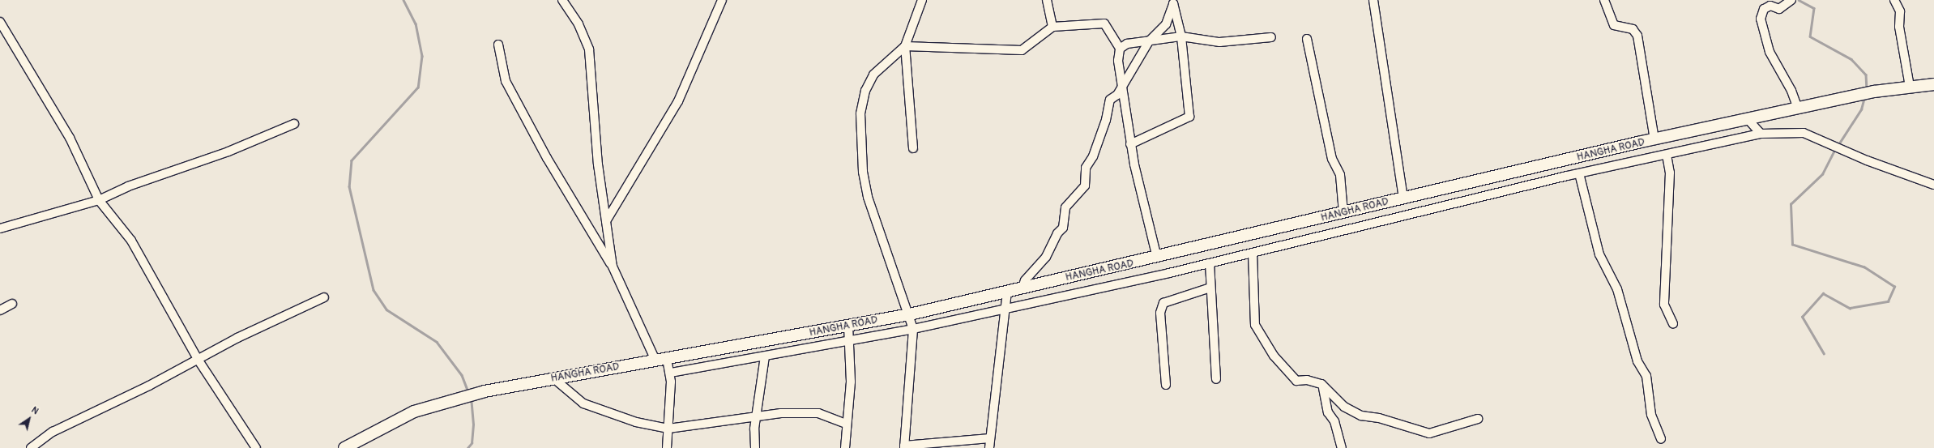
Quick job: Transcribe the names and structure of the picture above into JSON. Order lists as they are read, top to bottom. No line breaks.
{"streets":{"highway":["HANGHA ROAD"]},"north":"top right"}
